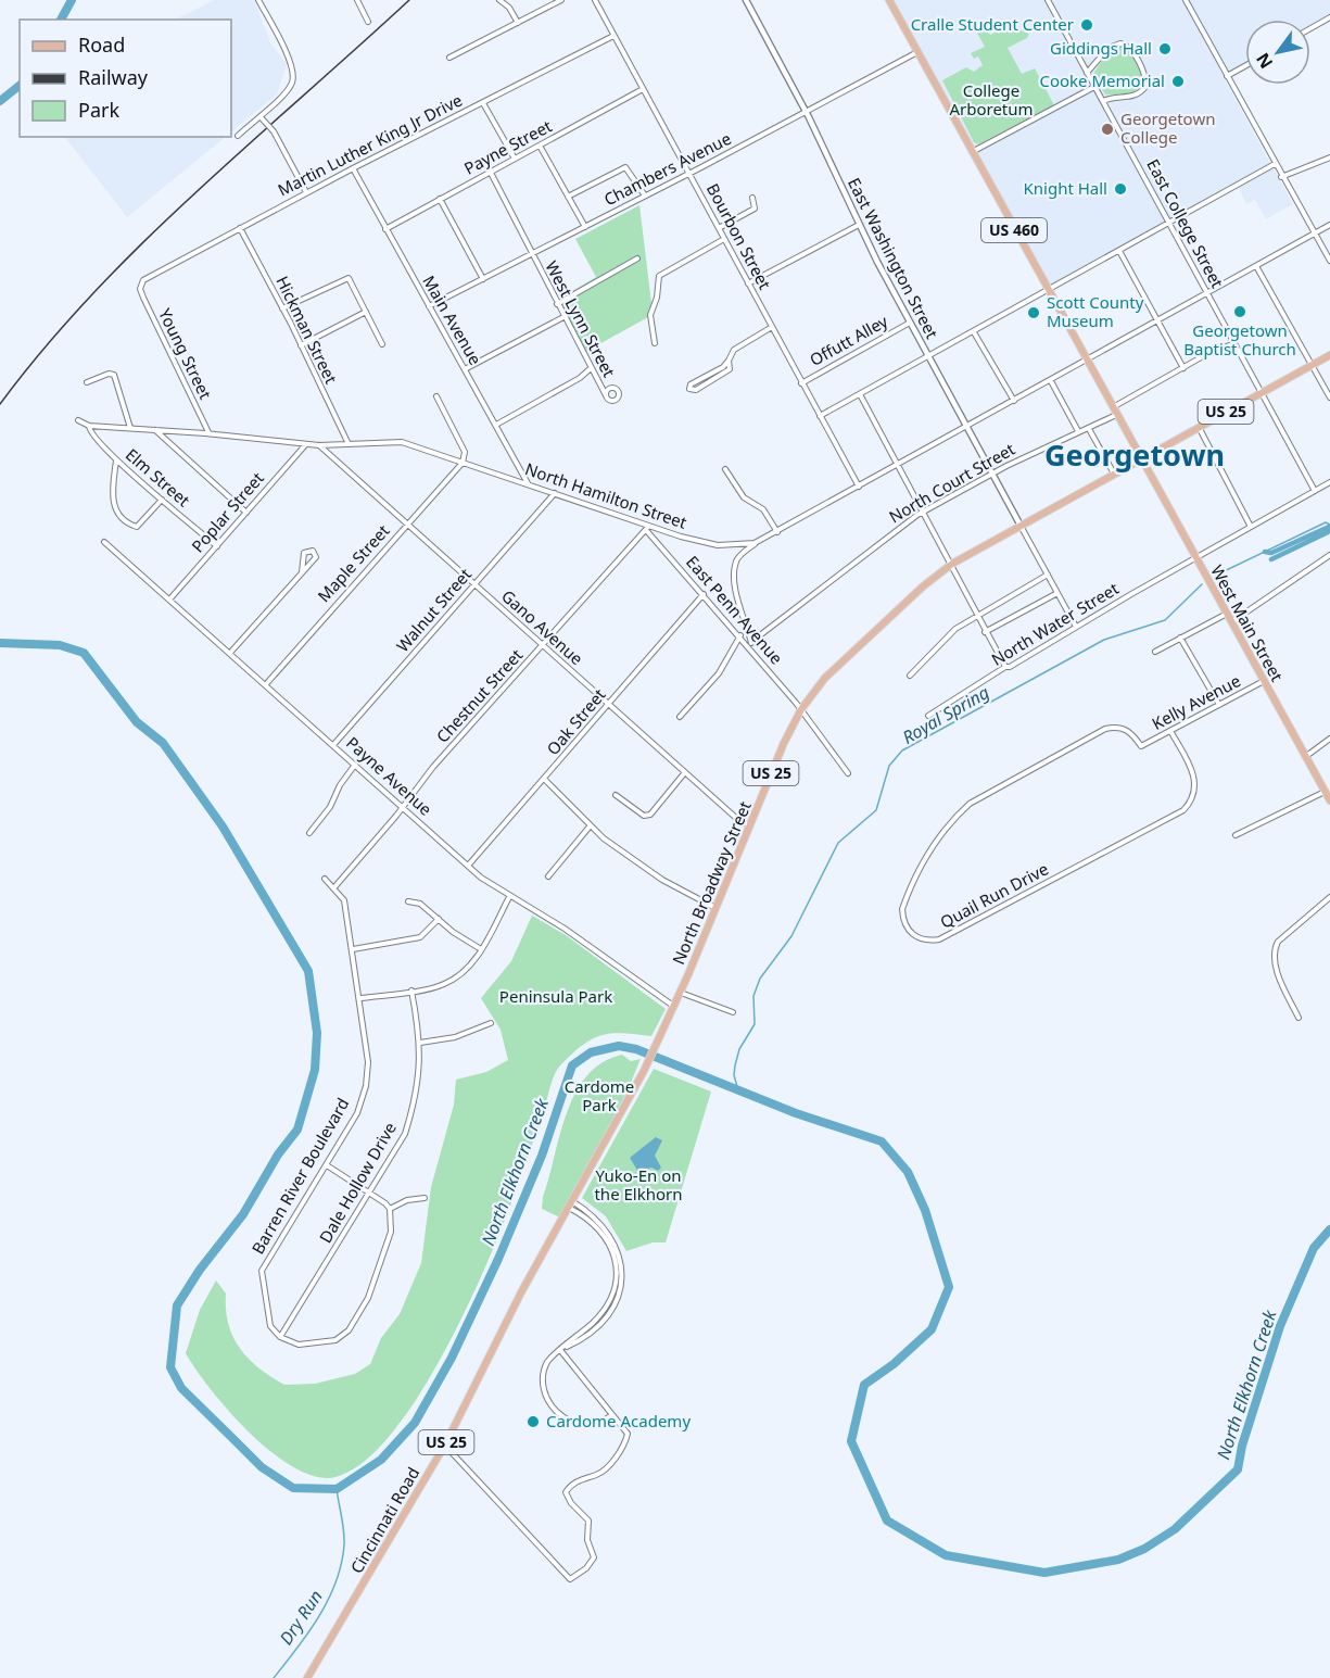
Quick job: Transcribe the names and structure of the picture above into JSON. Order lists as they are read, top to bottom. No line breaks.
{"streets":{"main road":["US 460","US 25","West Main Street","North Broadway Street","Cincinnati Road"],"street":["Martin Luther King Jr Drive","Payne Street","Chambers Avenue","East College Street","Bourbon Street","East Washington Street","West Lynn Street","Main Avenue","Hickman Street","Offutt Alley","Young Street","Elm Street","North Court Street","North Hamilton Street","Poplar Street","Maple Street","Walnut Street","East Penn Avenue","North Water Street","Gano Avenue","Chestnut Street","Kelly Avenue","Oak Street","Payne Avenue","Quail Run Drive","Barren River Boulevard","Dale Hollow Drive"]},"crossings":[["Martin Luther King Jr Drive","Bourbon Street"],["Martin Luther King Jr Drive","Main Avenue"],["Martin Luther King Jr Drive","Hickman Street"],["Martin Luther King Jr Drive","Young Street"],["Payne Street","Bourbon Street"],["Payne Street","West Lynn Street"],["Payne Street","Main Avenue"],["Chambers Avenue","US 460"],["Chambers Avenue","Bourbon Street"],["Chambers Avenue","East Washington Street"],["Chambers Avenue","West Lynn Street"],["Chambers Avenue","Main Avenue"],["East College Street","US 25"],["East College Street","North Court Street"],["East College Street","North Hamilton Street"],["East College Street","North Water Street"],["US 460","US 25"],["US 460","North Court Street"],["US 460","North Hamilton Street"],["US 460","West Main Street"],["Bourbon Street","Offutt Alley"],["Bourbon Street","North Hamilton Street"],["East Washington Street","Offutt Alley"],["East Washington Street","US 25"],["East Washington Street","North Court Street"],["East Washington Street","North Hamilton Street"],["East Washington Street","North Broadway Street"],["Main Avenue","North Hamilton Street"],["Hickman Street","North Hamilton Street"],["Young Street","North Hamilton Street"],["US 25","West Main Street"],["US 25","North Broadway Street"],["Elm Street","North Hamilton Street"],["Elm Street","Poplar Street"],["North Hamilton Street","Poplar Street"],["North Hamilton Street","Maple Street"],["North Hamilton Street","Walnut Street"],["North Hamilton Street","East Penn Avenue"],["North Hamilton Street","Gano Avenue"],["North Hamilton Street","Chestnut Street"],["Poplar Street","Payne Avenue"],["Maple Street","Gano Avenue"],["Maple Street","Payne Avenue"],["Walnut Street","Gano Avenue"],["Walnut Street","Payne Avenue"],["East Penn Avenue","Chestnut Street"],["East Penn Avenue","Oak Street"],["East Penn Avenue","North Broadway Street"],["West Main Street","North Water Street"],["West Main Street","Kelly Avenue"],["Gano Avenue","Chestnut Street"],["Gano Avenue","Oak Street"],["Gano Avenue","North Broadway Street"],["Chestnut Street","Payne Avenue"],["Chestnut Street","Barren River Boulevard"],["Kelly Avenue","Quail Run Drive"],["Oak Street","Payne Avenue"],["Payne Avenue","North Broadway Street"],["North Broadway Street","Cincinnati Road"],["Barren River Boulevard","Dale Hollow Drive"]],"districts":["Georgetown"],"water":["Royal Spring","North Elkhorn Creek","Dry Run"],"parks":["College Arboretum","Peninsula Park","Cardome Park","Yuko-En on the Elkhorn"],"places":["Cralle Student Center","Giddings Hall","Cooke Memorial","Georgetown College","Knight Hall","Georgetown Baptist Church","Scott County Museum","Cardome Academy"],"legend":["Road","Railway","Park"],"north":"bottom left"}
